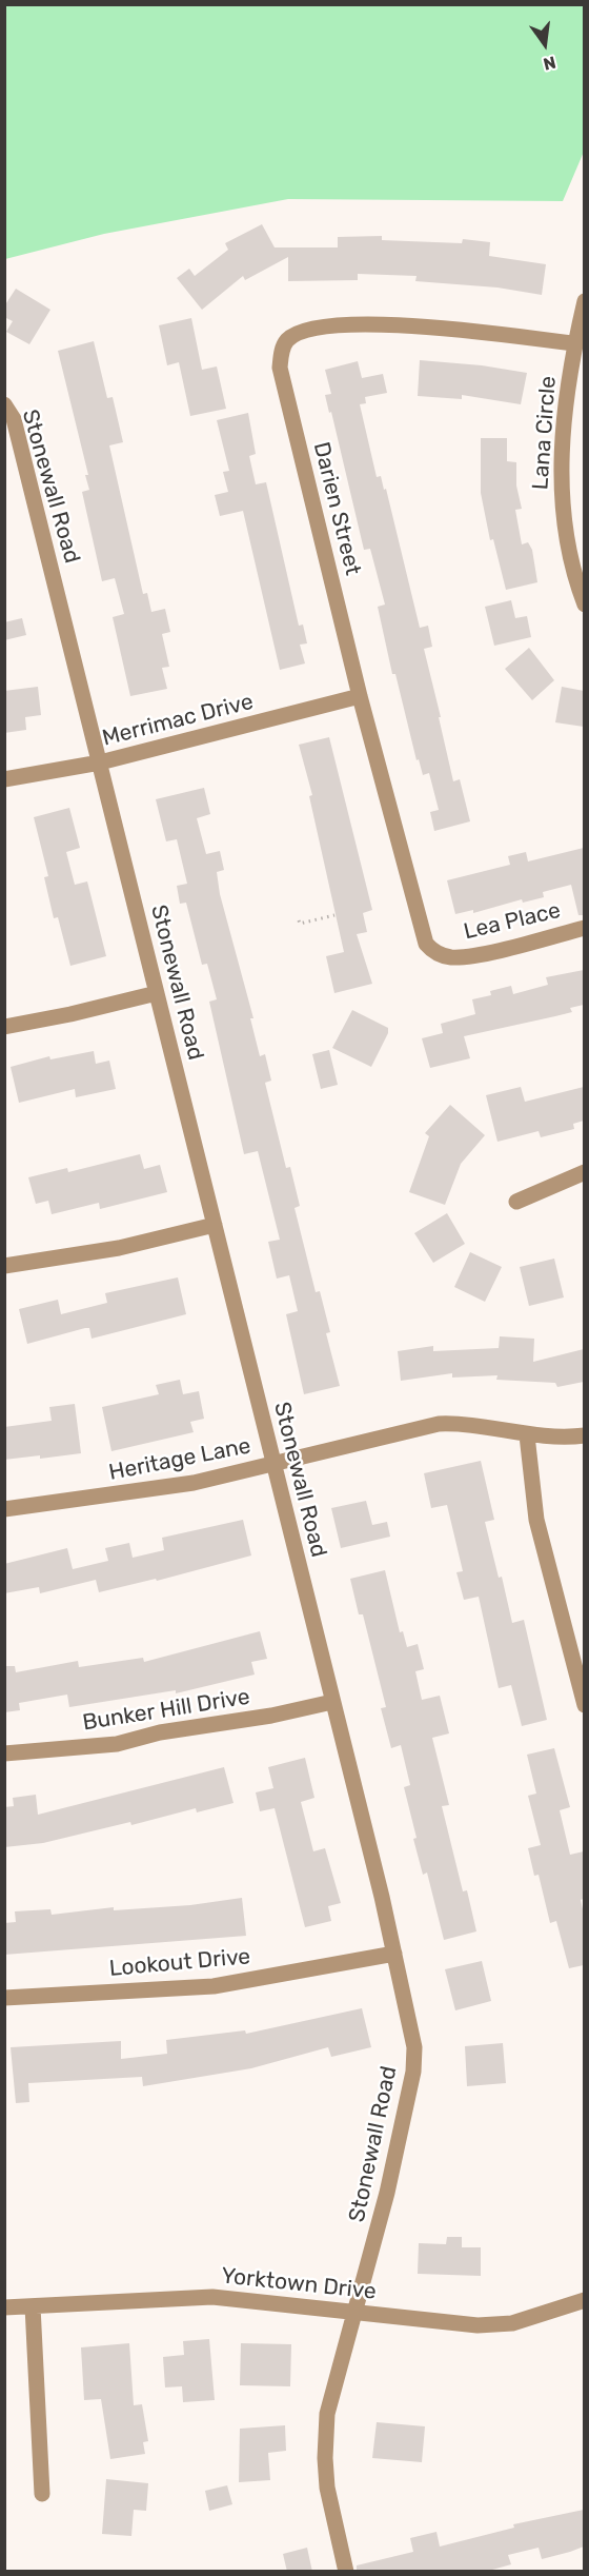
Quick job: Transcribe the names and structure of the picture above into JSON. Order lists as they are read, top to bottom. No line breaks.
{"streets":{"street":["Lana Circle","Stonewall Road","Darien Street","Merrimac Drive","Lea Place","Heritage Lane","Bunker Hill Drive","Lookout Drive","Yorktown Drive"]},"crossings":[["Lana Circle","Darien Street"],["Stonewall Road","Merrimac Drive"],["Stonewall Road","Heritage Lane"],["Stonewall Road","Bunker Hill Drive"],["Stonewall Road","Lookout Drive"],["Stonewall Road","Yorktown Drive"],["Darien Street","Merrimac Drive"],["Darien Street","Lea Place"]],"north":"bottom"}
